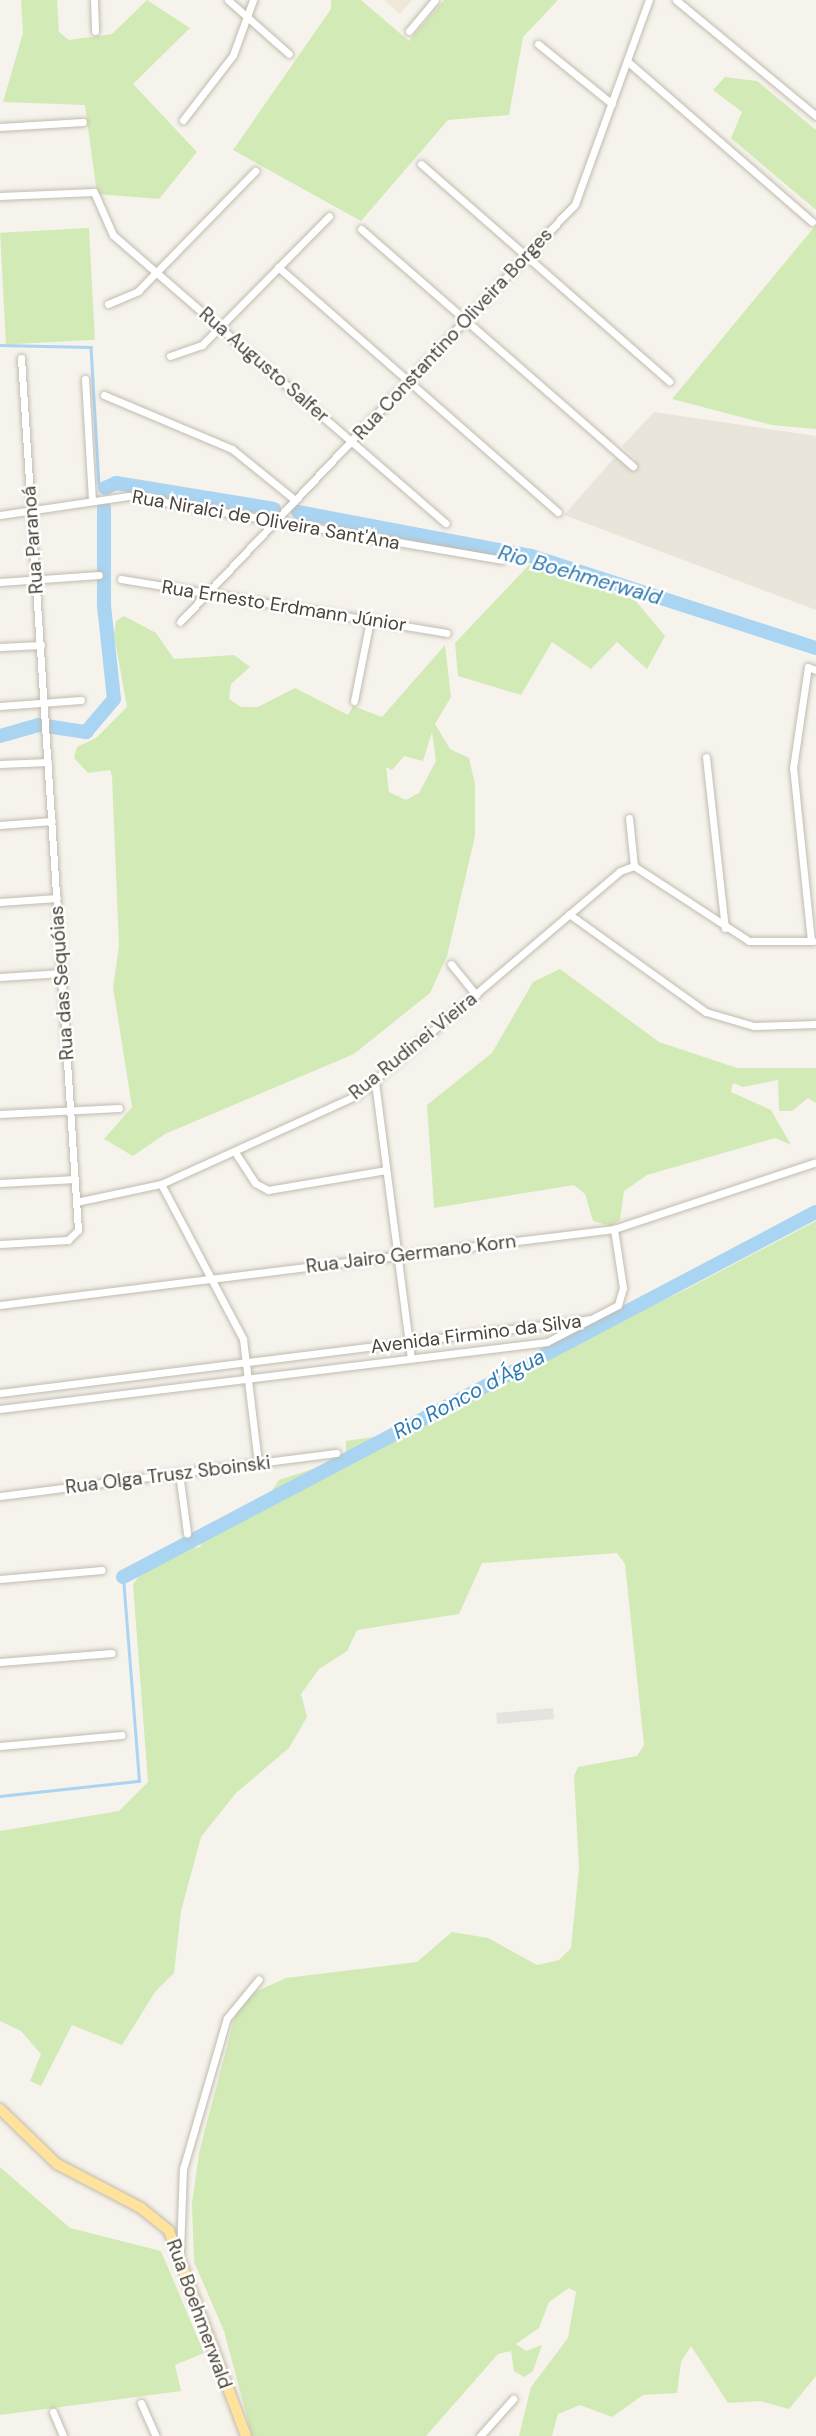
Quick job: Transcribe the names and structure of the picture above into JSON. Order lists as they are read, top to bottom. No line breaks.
{"streets":{"main road":["Rua Boehmerwald"],"street":["Rua Constantino Oliveira Borges","Rua Augusto Salfer","Rua Niralci de Oliveira Sant'Ana","Rua Paranoá","Rua Ernesto Erdmann Júnior","Rua das Sequóias","Rua Rudinei Vieira","Rua Jairo Germano Korn","Avenida Firmino da Silva","Rua Olga Trusz Sboinski"]},"crossings":[["Rua Constantino Oliveira Borges","Rua Augusto Salfer"],["Rua Constantino Oliveira Borges","Rua Niralci de Oliveira Sant'Ana"],["Rua Constantino Oliveira Borges","Rua Ernesto Erdmann Júnior"],["Rua Niralci de Oliveira Sant'Ana","Rua Paranoá"],["Rua Paranoá","Rua das Sequóias"],["Rua das Sequóias","Rua Rudinei Vieira"]],"water":["Rio Boehmerwald","Rio Ronco d'Água"]}
